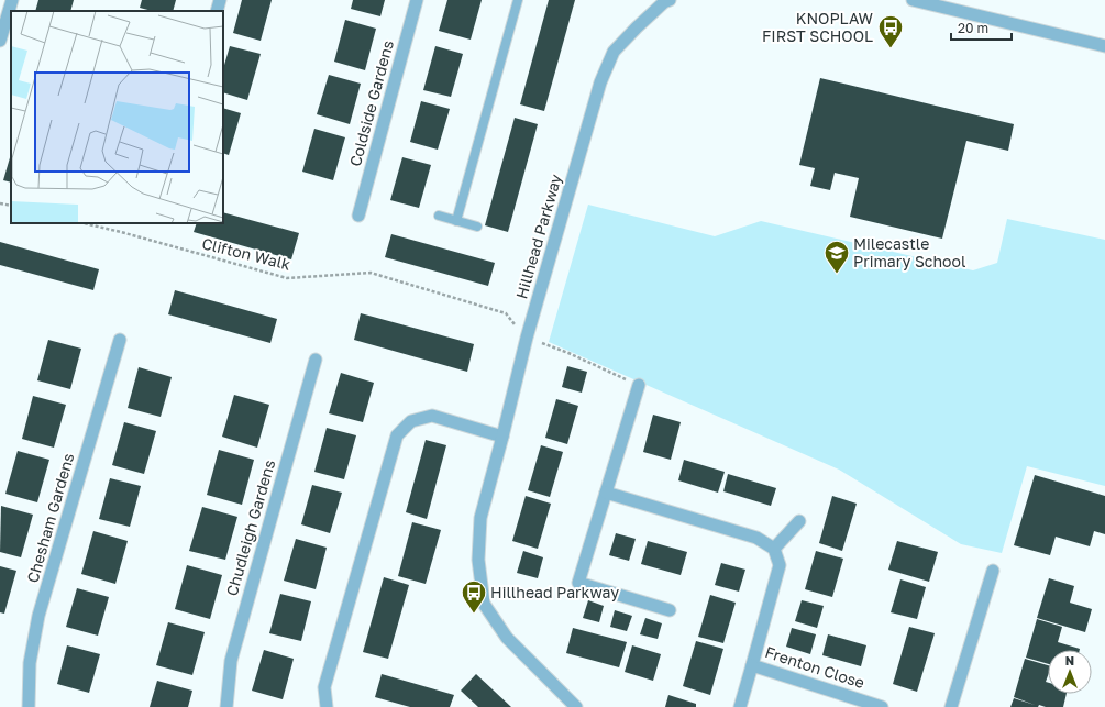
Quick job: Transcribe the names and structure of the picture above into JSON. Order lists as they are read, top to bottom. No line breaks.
{"streets":{"street":["Coldside Gardens","Hillhead Parkway","Chesham Gardens","Chudleigh Gardens","Frenton Close"],"path":["Clifton Walk"]},"crossings":[["Hillhead Parkway","Clifton Walk"]],"places":{"bus stop":["KNOPLAW FIRST SCHOOL","Hillhead Parkway"],"school or university":["Milecastle Primary School"]},"scale_bar":"20 m","north":"top"}
